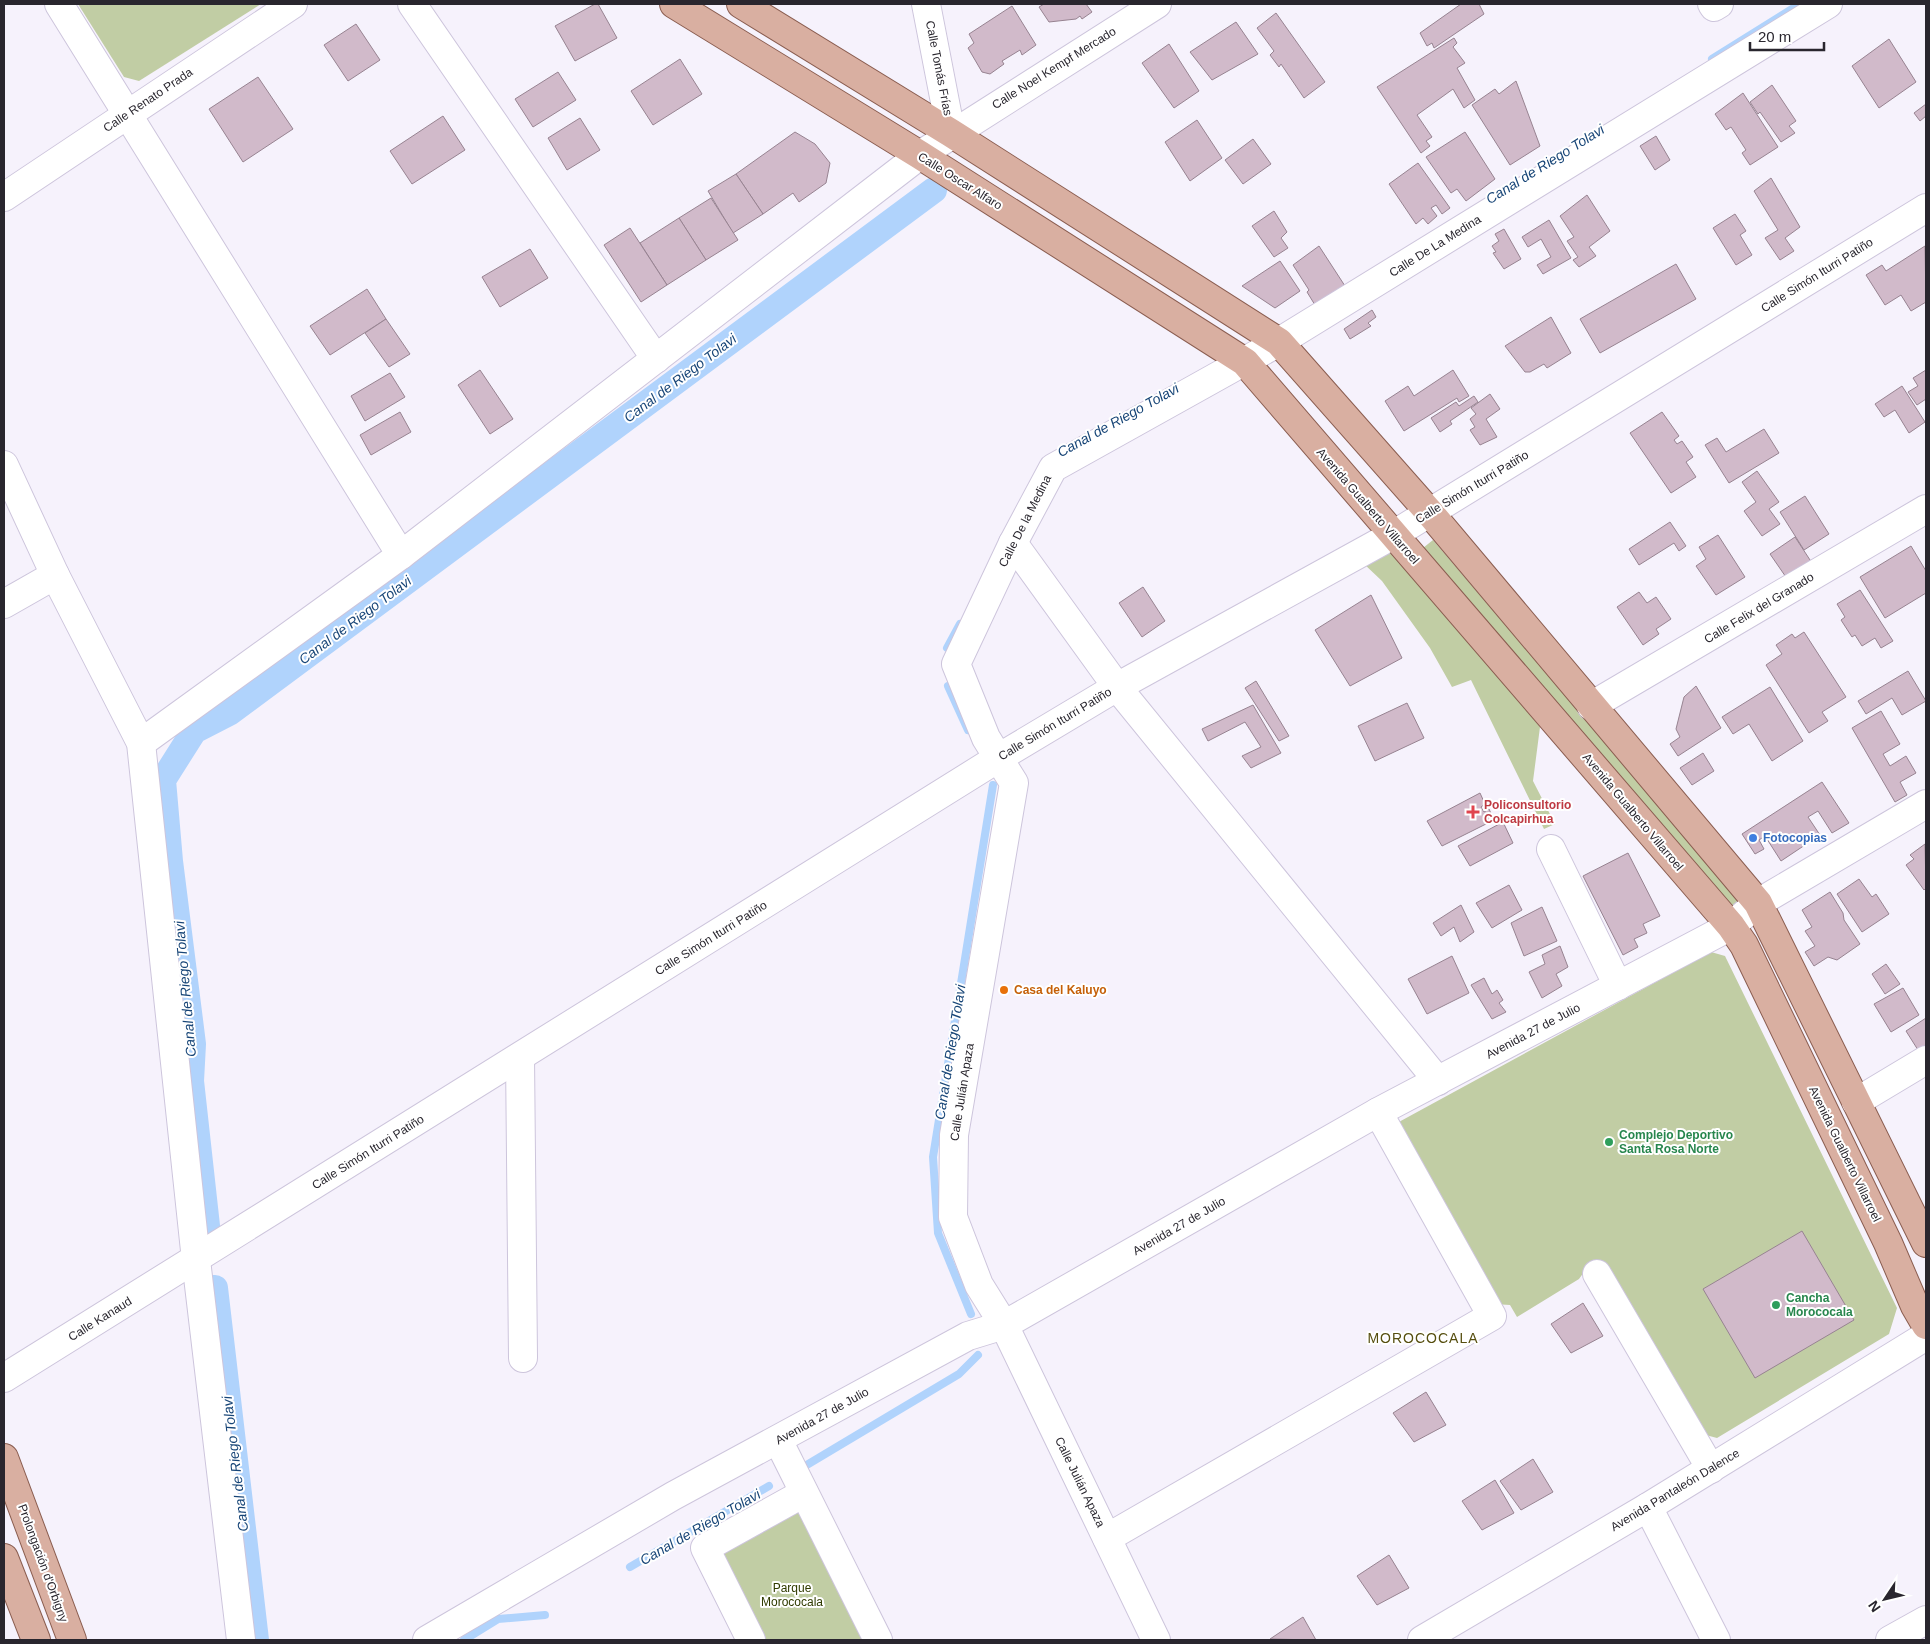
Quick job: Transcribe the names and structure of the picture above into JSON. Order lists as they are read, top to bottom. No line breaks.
{"streets":{"main road":["Calle Oscar Alfaro","Avenida Gualberto Villarroel","Prolongación d'Orbigny"],"street":["Calle Tomás Frías","Calle Noel Kempf Mercado","Calle Renato Prada","Calle De La Medina","Calle Simón Iturri Patiño","Calle De la Medina","Calle Felix del Granado","Avenida 27 de Julio","Calle Julián Apaza","Calle Kanaud","Avenida Pantaleón Dalence"]},"crossings":[["Calle Tomás Frías","Calle Noel Kempf Mercado"],["Calle Noel Kempf Mercado","Calle Oscar Alfaro"],["Calle Oscar Alfaro","Calle De La Medina"],["Calle Oscar Alfaro","Avenida Gualberto Villarroel"],["Calle Oscar Alfaro","Calle De la Medina"],["Calle De La Medina","Avenida Gualberto Villarroel"],["Calle De La Medina","Calle De la Medina"],["Calle Simón Iturri Patiño","Avenida Gualberto Villarroel"],["Calle Simón Iturri Patiño","Calle Julián Apaza"],["Calle Simón Iturri Patiño","Calle Kanaud"],["Avenida Gualberto Villarroel","Calle De la Medina"],["Avenida Gualberto Villarroel","Avenida 27 de Julio"],["Calle De la Medina","Calle Julián Apaza"],["Avenida 27 de Julio","Calle Julián Apaza"]],"districts":["MOROCOCALA"],"water":["Canal de Riego Tolavi"],"parks":["Parque Morococala"],"places":{"health":["Policonsultorio Colcapirhua"],"other":["Fotocopias","Casa del Kaluyo","Complejo Deportivo Santa Rosa Norte","Cancha Morococala"]},"scale_bar":"20 m","north":"bottom left"}
